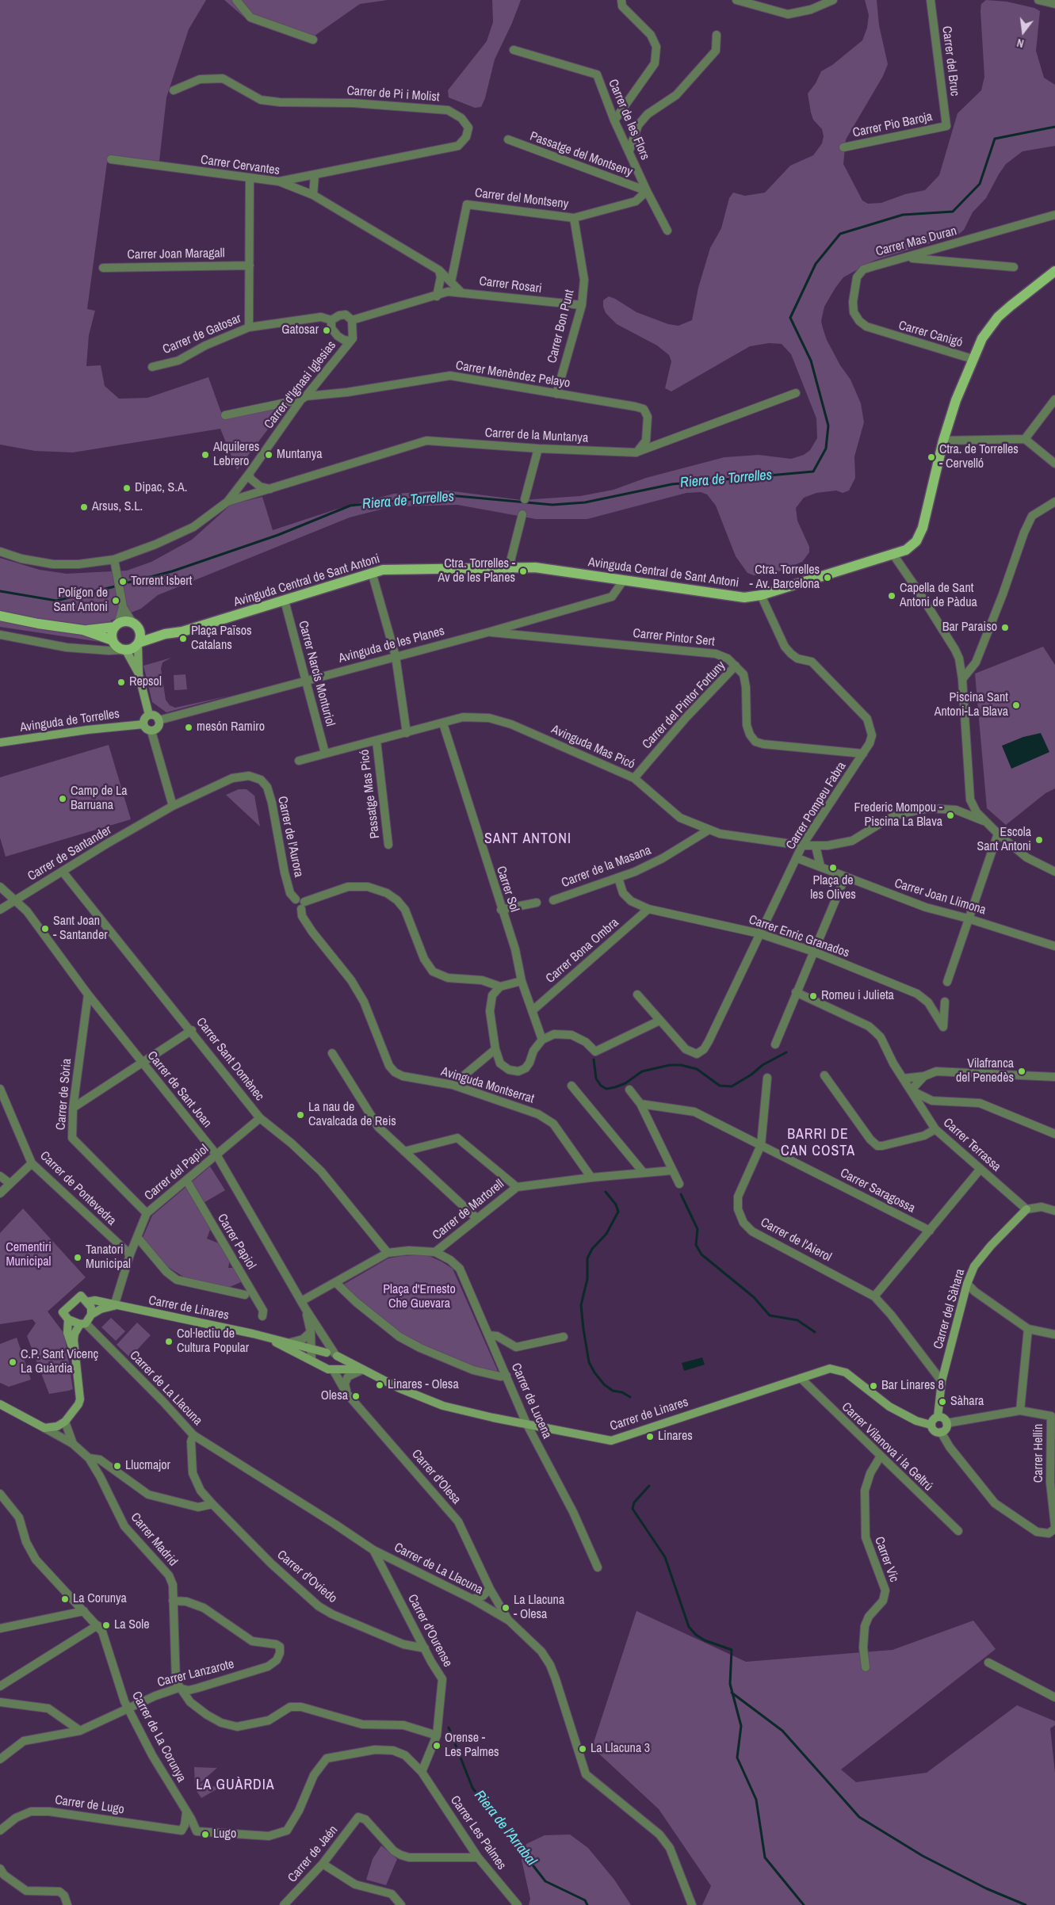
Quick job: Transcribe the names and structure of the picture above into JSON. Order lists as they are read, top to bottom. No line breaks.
{"streets":{"main road":["Avinguda Central de Sant Antoni"],"street":["Carrer del Bruc","Carrer de Pi i Molist","Carrer de les Flors","Carrer Pio Baroja","Passatge del Montseny","Carrer Cervantes","Carrer del Montseny","Carrer Mas Duran","Carrer Joan Maragall","Carrer Rosari","Carrer Bon Punt","Carrer de Gatosar","Carrer Canigó","Carrer Menèndez Pelayo","Carrer d'Ignasi Iglesias","Carrer de la Muntanya","Carrer Pintor Sert","Avinguda de les Planes","Carrer Narcís Monturiol","Carrer del Pintor Fortuny","Avinguda de Torrelles","Avinguda Mas Picó","Passatge Mas Picó","Carrer Pompeu Fabra","Carrer de l'Aurora","Carrer de Santander","Carrer de la Masana","Carrer Sol","Carrer Joan Llimona","Carrer Enric Granados","Carrer Bona Ombra","Carrer Sant Domènec","Avinguda Montserrat","Carrer de Sant Joan","Carrer de Sòria","Carrer Terrassa","Carrer del Papiol","Carrer de Pontevedra","Carrer Saragossa","Carrer de Martorell","Carrer de l'Aierol","Carrer Papiol","Carrer de Linares","Carrer del Sàhara","Carrer de La Llacuna","Carrer de Lucena","Carrer Vilanova i la Geltrú","Carrer Hellín","Carrer d'Olesa","Carrer Madrid","Carrer Vic","Carrer d'Oviedo","Carrer d'Ourense","Carrer Lanzarote","Carrer de La Corunya","Carrer de Lugo","Carrer Les Palmes","Carrer de Jaén"]},"crossings":[["Carrer del Bruc","Carrer Pio Baroja"],["Carrer de Pi i Molist","Carrer Cervantes"],["Carrer de les Flors","Passatge del Montseny"],["Carrer de les Flors","Carrer del Montseny"],["Passatge del Montseny","Carrer del Montseny"],["Carrer Cervantes","Carrer del Montseny"],["Carrer Cervantes","Carrer Rosari"],["Carrer del Montseny","Carrer Bon Punt"],["Carrer Mas Duran","Carrer Canigó"],["Carrer Rosari","Carrer Bon Punt"],["Carrer Rosari","Carrer de Gatosar"],["Carrer Bon Punt","Carrer Menèndez Pelayo"],["Carrer de Gatosar","Carrer d'Ignasi Iglesias"],["Carrer Canigó","Avinguda Central de Sant Antoni"],["Carrer Menèndez Pelayo","Carrer d'Ignasi Iglesias"],["Carrer Menèndez Pelayo","Carrer de la Muntanya"],["Carrer d'Ignasi Iglesias","Carrer de la Muntanya"],["Avinguda Central de Sant Antoni","Avinguda de les Planes"],["Avinguda Central de Sant Antoni","Carrer Narcís Monturiol"],["Avinguda Central de Sant Antoni","Carrer Pompeu Fabra"],["Carrer Pintor Sert","Avinguda de les Planes"],["Carrer Pintor Sert","Carrer del Pintor Fortuny"],["Avinguda de les Planes","Carrer Narcís Monturiol"],["Avinguda de les Planes","Avinguda de Torrelles"],["Carrer Narcís Monturiol","Avinguda Mas Picó"],["Carrer del Pintor Fortuny","Avinguda Mas Picó"],["Avinguda Mas Picó","Passatge Mas Picó"],["Avinguda Mas Picó","Carrer Pompeu Fabra"],["Avinguda Mas Picó","Carrer de la Masana"],["Avinguda Mas Picó","Carrer Sol"],["Carrer Pompeu Fabra","Carrer Joan Llimona"],["Carrer Pompeu Fabra","Carrer Enric Granados"],["Carrer de l'Aurora","Carrer de Santander"],["Carrer de l'Aurora","Avinguda Montserrat"],["Carrer de Santander","Carrer Sant Domènec"],["Carrer de Santander","Carrer de Sant Joan"],["Carrer de la Masana","Carrer Enric Granados"],["Carrer Sol","Carrer Bona Ombra"],["Carrer Enric Granados","Carrer Bona Ombra"],["Carrer Sant Domènec","Carrer del Papiol"],["Carrer Sant Domènec","Carrer de Martorell"],["Avinguda Montserrat","Carrer de Martorell"],["Carrer de Sant Joan","Carrer de Sòria"],["Carrer de Sant Joan","Carrer del Papiol"],["Carrer de Sant Joan","Carrer de Martorell"],["Carrer de Sant Joan","Carrer de Linares"],["Carrer de Sant Joan","Carrer d'Olesa"],["Carrer de Sòria","Carrer del Papiol"],["Carrer Terrassa","Carrer del Sàhara"],["Carrer del Papiol","Carrer de Pontevedra"],["Carrer del Papiol","Carrer Papiol"],["Carrer del Papiol","Carrer de Linares"],["Carrer Saragossa","Carrer de l'Aierol"],["Carrer de Martorell","Carrer de Lucena"],["Carrer de l'Aierol","Carrer del Sàhara"],["Carrer de Linares","Carrer del Sàhara"],["Carrer de Linares","Carrer de Lucena"],["Carrer de Linares","Carrer Vilanova i la Geltrú"],["Carrer de Linares","Carrer Hellín"],["Carrer de Linares","Carrer d'Olesa"],["Carrer del Sàhara","Carrer Hellín"],["Carrer de La Llacuna","Carrer d'Olesa"],["Carrer de La Llacuna","Carrer d'Oviedo"],["Carrer de La Llacuna","Carrer d'Ourense"],["Carrer Vilanova i la Geltrú","Carrer Vic"],["Carrer Madrid","Carrer Lanzarote"],["Carrer d'Oviedo","Carrer d'Ourense"],["Carrer d'Ourense","Carrer de La Corunya"],["Carrer d'Ourense","Carrer Les Palmes"],["Carrer Lanzarote","Carrer de La Corunya"],["Carrer de La Corunya","Carrer de Lugo"],["Carrer de La Corunya","Carrer Les Palmes"],["Carrer Les Palmes","Carrer de Jaén"]],"districts":["SANT ANTONI","BARRI DE CAN COSTA","LA GUÀRDIA"],"water":["Riera de Torrelles","Riera de l'Arrabal"],"parks":["Cementiri Municipal","Plaça d'Ernesto Che Guevara"],"places":["Gatosar","Alquileres Lebrero","Muntanya","Ctra. de Torrelles - Cervelló","Dipac, S.A.","Arsus, S.L.","Ctra. Torrelles - Av de les Planes","Ctra. Torrelles - Av. Barcelona","Torrent Isbert","Capella de Sant Antoni de Pàdua","Polígon de Sant Antoni","Bar Paraiso","Plaça Països Catalans","Repsol","Piscina Sant Antoni-La Blava","mesón Ramiro","Camp de La Barruana","Frederic Mompou - Piscina La Blava","Escola Sant Antoni","Plaça de les Olives","Sant Joan - Santander","Romeu i Julieta","Vilafranca del Penedès","La nau de Cavalcada de Reis","Tanatori Municipal","Col·lectiu de Cultura Popular","C.P. Sant Vicenç La Guàrdia","Linares - Olesa","Bar Linares 8","Olesa","Sàhara","Linares","Llucmajor","La Corunya","La Llacuna - Olesa","La Sole","Orense - Les Palmes","La Llacuna 3","Lugo"],"north":"bottom"}
